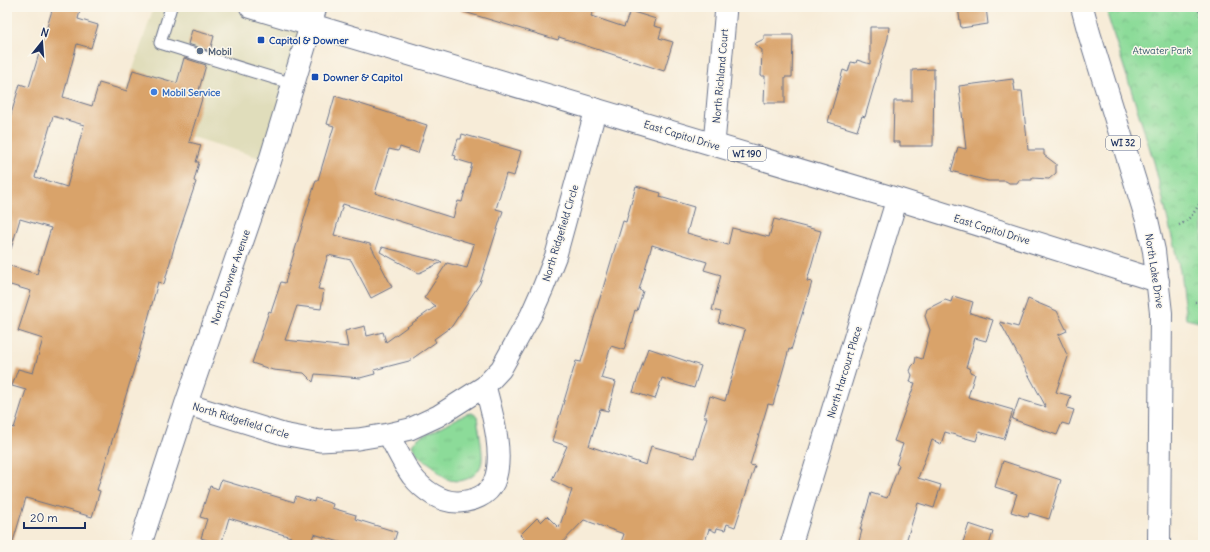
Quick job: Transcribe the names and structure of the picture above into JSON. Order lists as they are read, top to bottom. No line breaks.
{"streets":{"main road":["East Capitol Drive","WI 32","WI 190","North Lake Drive","North Downer Avenue"],"street":["North Richland Court","North Ridgefield Circle","North Harcourt Place"]},"crossings":[["North Richland Court","East Capitol Drive"],["East Capitol Drive","North Ridgefield Circle"],["East Capitol Drive","North Lake Drive"],["East Capitol Drive","North Downer Avenue"],["East Capitol Drive","North Harcourt Place"],["North Ridgefield Circle","North Downer Avenue"]],"parks":["Atwater Park"],"places":{"transit":["Capitol & Downer","Downer & Capitol"],"other":["Mobil","Mobil Service"]},"scale_bar":"20 m","north":"top"}
